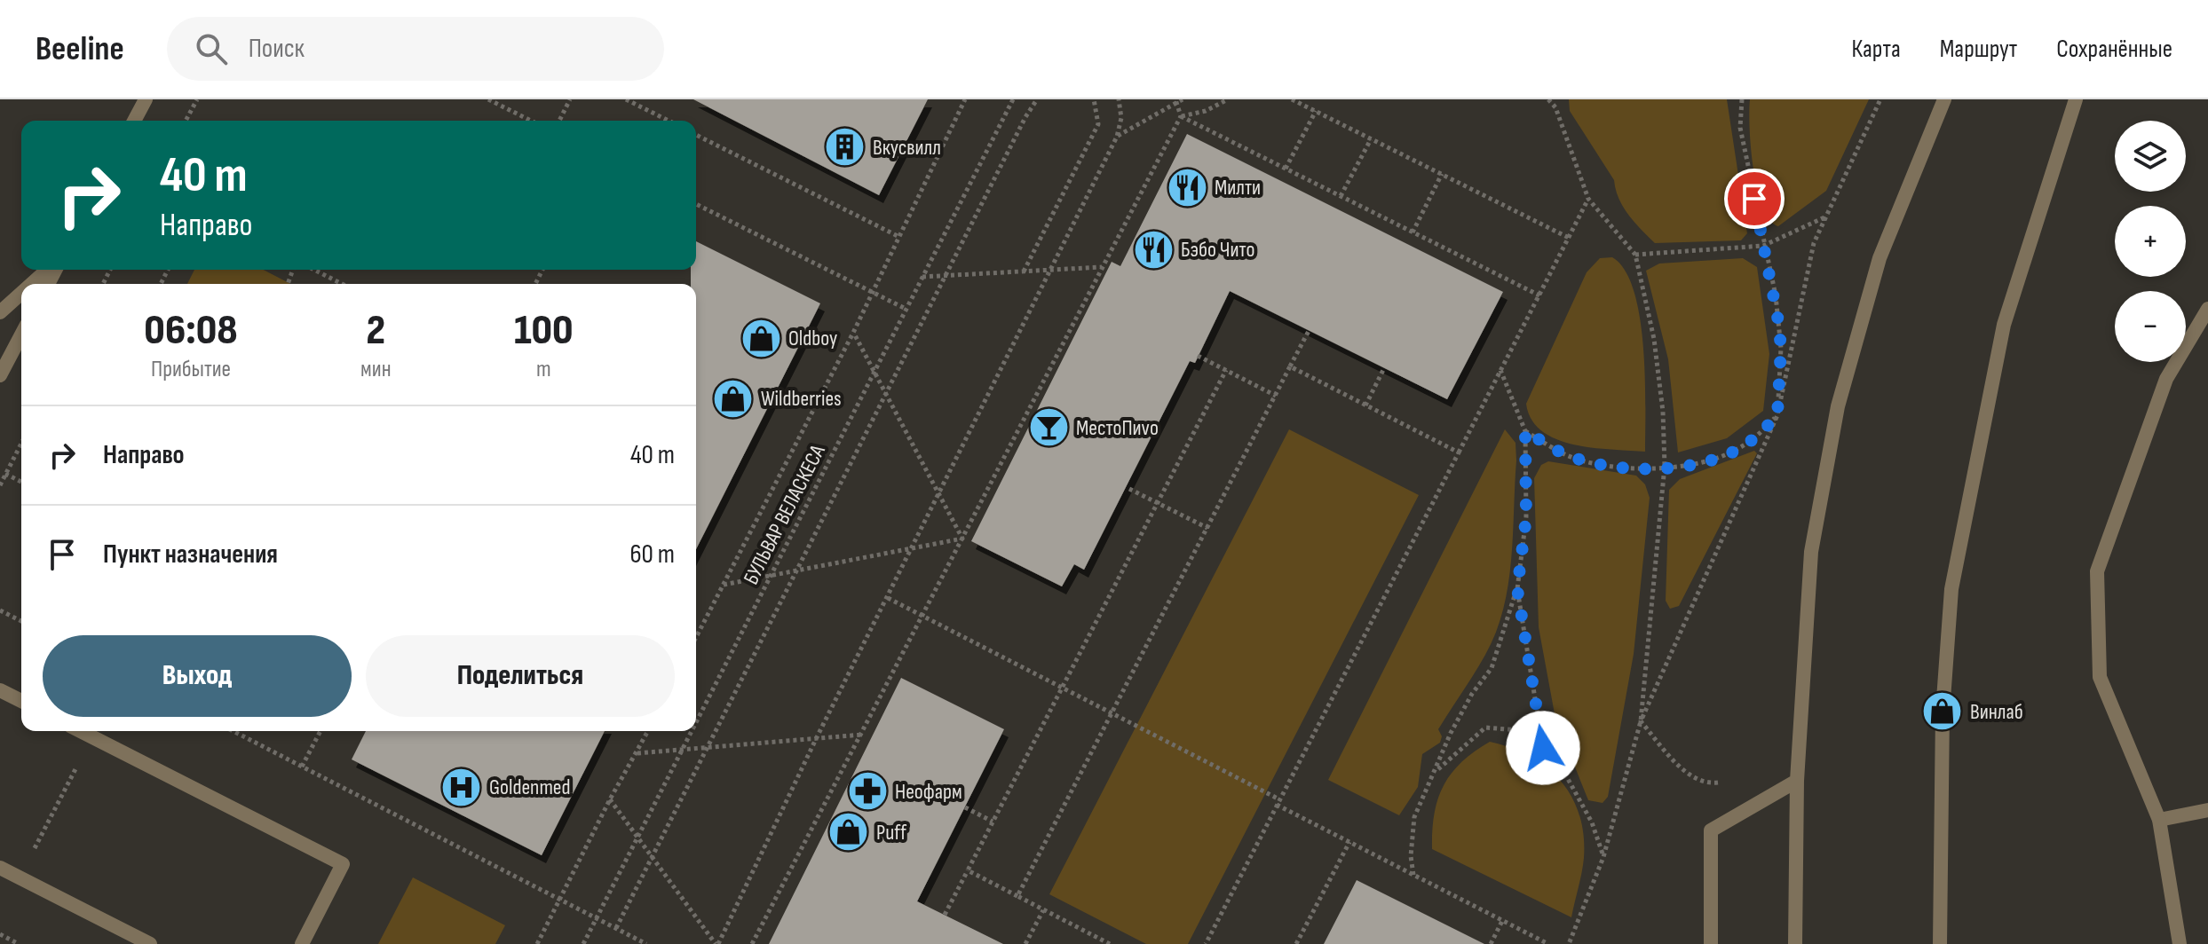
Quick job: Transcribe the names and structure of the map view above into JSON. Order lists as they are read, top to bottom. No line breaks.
{"streets":{"path":["БУЛЬВАР ВЕЛАСКЕСА"]},"places":{"building":["Вкусвилл"],"restaurant":["Милти","Бэбо Чито"],"shop":["Oldboy","Wildberries","Винлаб","Puff"],"bar":["МестоПиvо"],"hospital":["Goldenmed"],"pharmacy":["Неофарм"]},"page":{"header":"Beeline","search":"Поиск","nav":["Карта","Маршрут","Сохранённые"],"map_buttons":["+","−"],"turn":["40 m","Направо"],"eta":["06:08","Прибытие","2","мин","100","m"],"list":[{"name":"Направо","value":"40 m"},{"name":"Пункт назначения","value":"60 m"}],"buttons":["Выход","Поделиться"]}}
